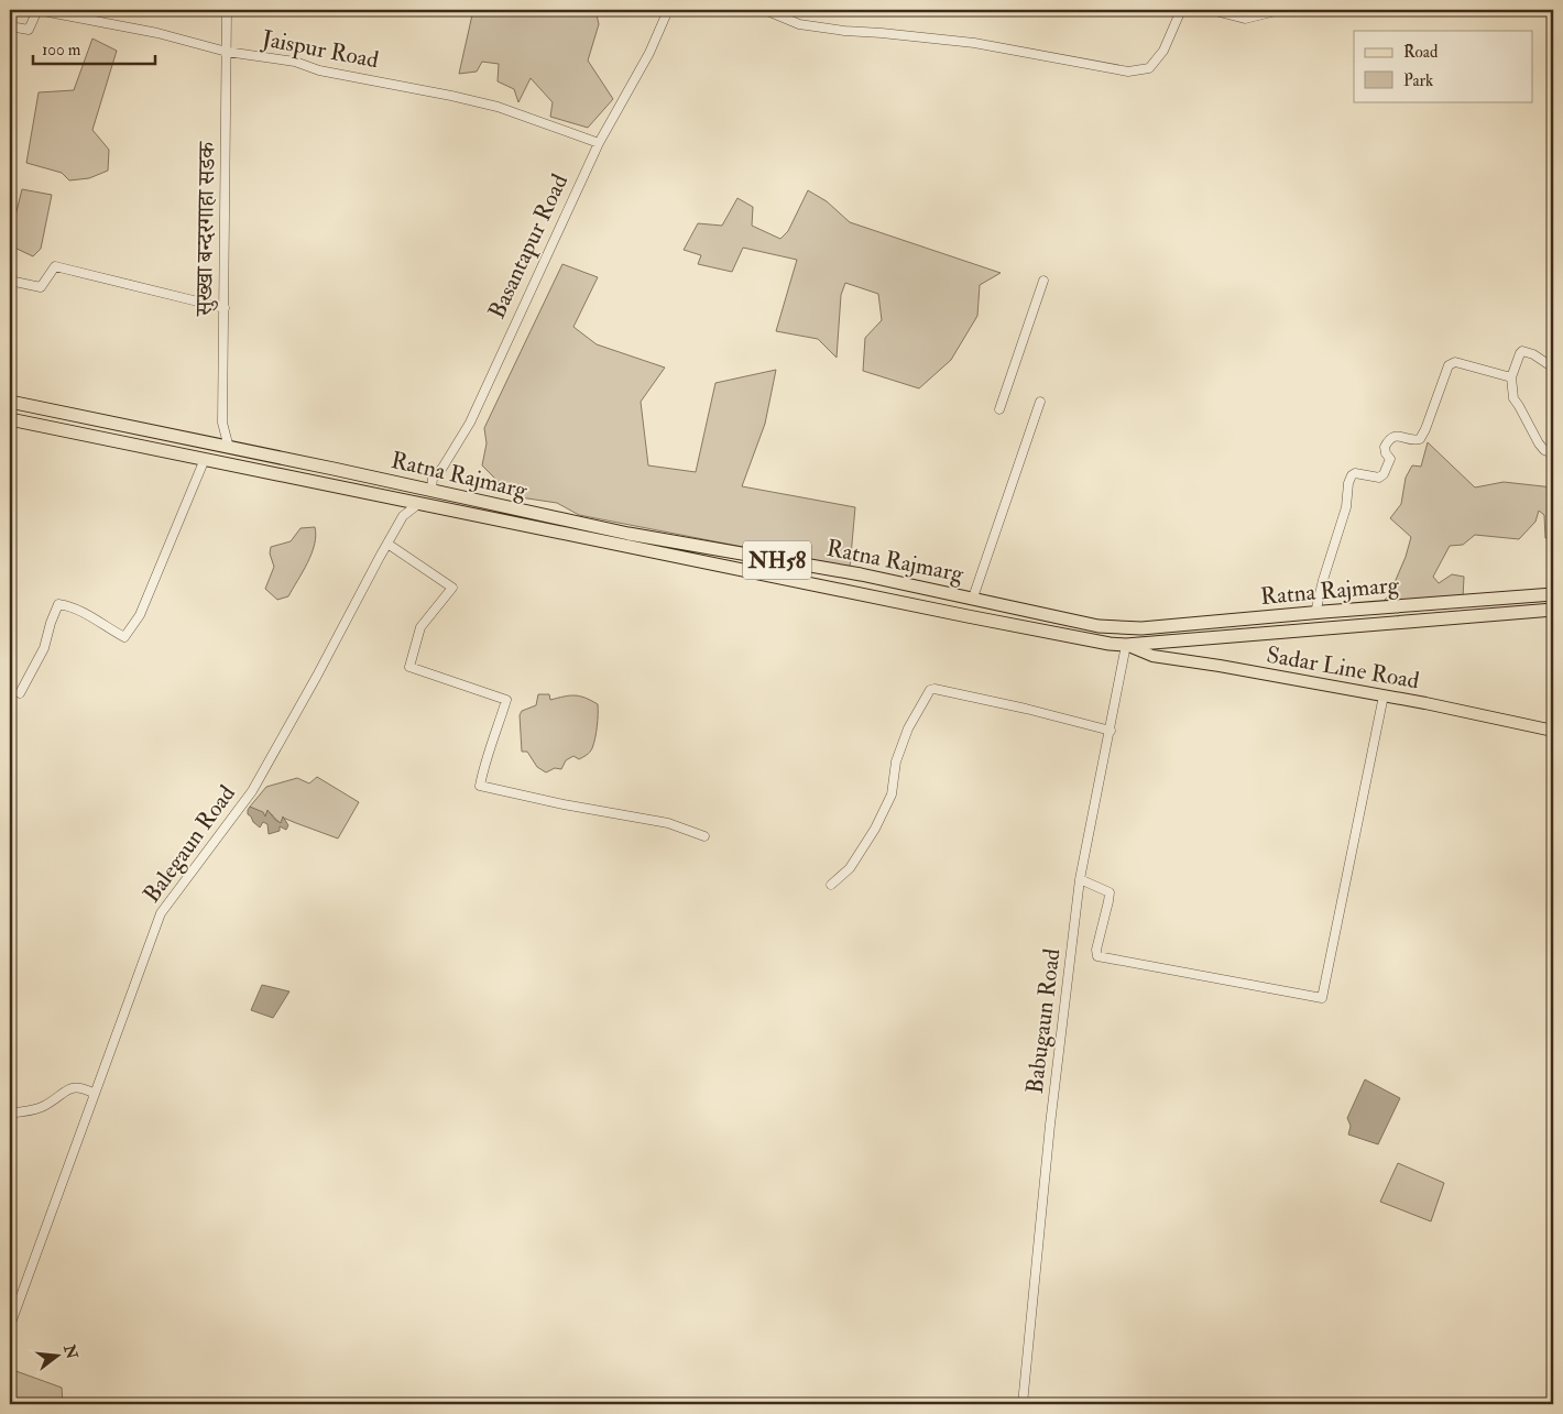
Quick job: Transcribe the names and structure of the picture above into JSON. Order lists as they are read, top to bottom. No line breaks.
{"streets":{"highway":["Ratna Rajmarg","NH58"],"main road":["Sadar Line Road"],"street":["Jaispur Road","सुख्खा बन्दरगाहा सडक","Basantapur Road","Balegaun Road","Babugaun Road"]},"crossings":[["Jaispur Road","सुख्खा बन्दरगाहा सडक"],["Jaispur Road","Basantapur Road"],["सुख्खा बन्दरगाहा सडक","Ratna Rajmarg"],["Basantapur Road","Ratna Rajmarg"],["Basantapur Road","Balegaun Road"],["Ratna Rajmarg","Sadar Line Road"],["Ratna Rajmarg","Balegaun Road"],["Ratna Rajmarg","Babugaun Road"],["Sadar Line Road","Babugaun Road"]],"legend":["Road","Park"],"scale_bar":"100 m","north":"right"}
